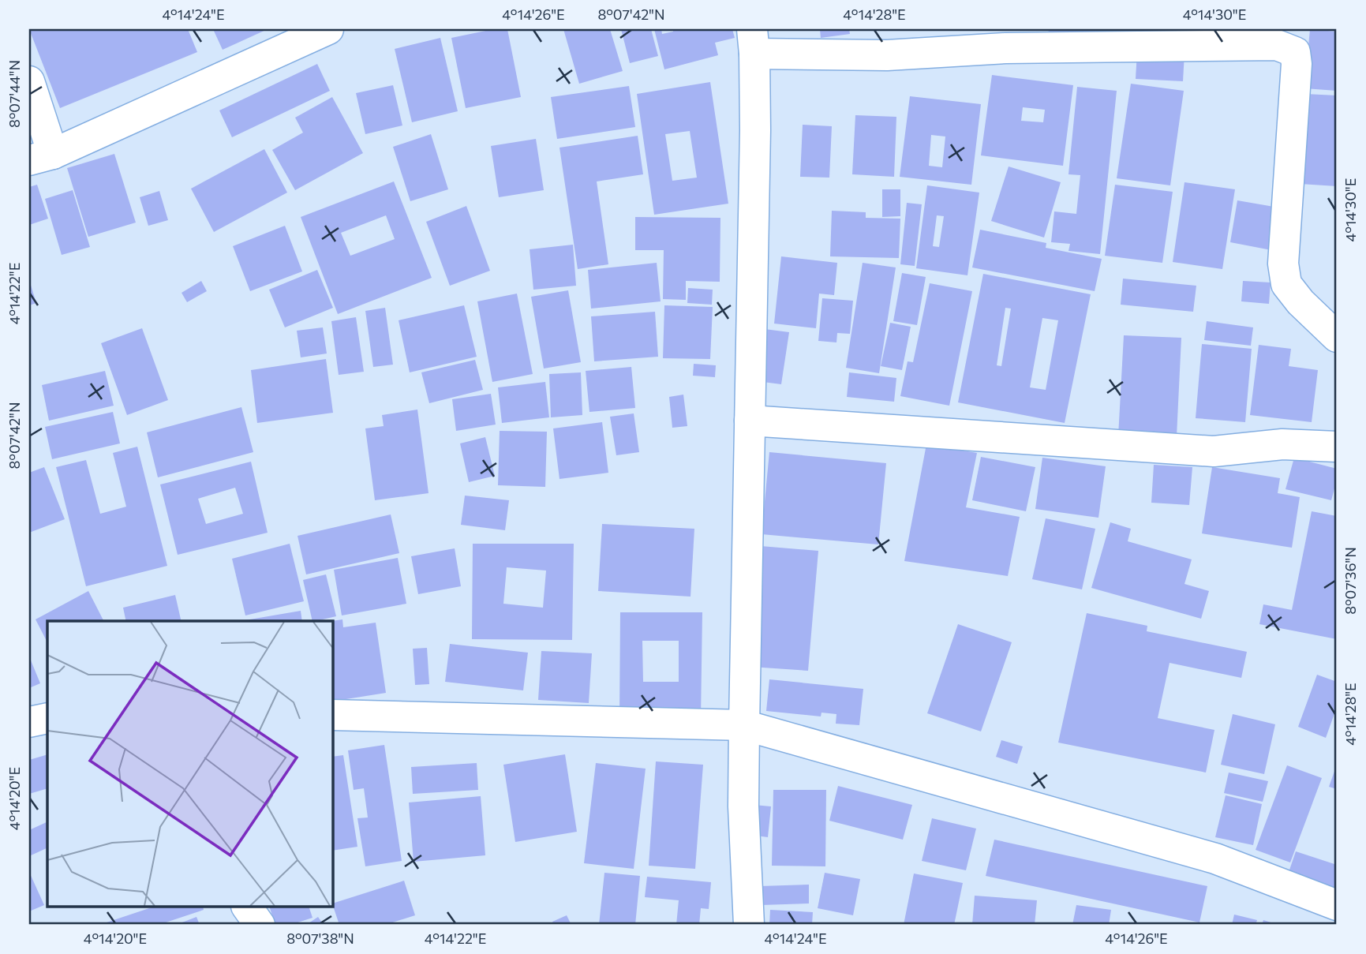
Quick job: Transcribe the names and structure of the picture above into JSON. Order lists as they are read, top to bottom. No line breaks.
{"coordinates":["4°14'24\"E","4°14'26\"E","8°07'42\"N","4°14'28\"E","4°14'30\"E","8°07'44\"N","4°14'22\"E","8°07'36\"N","4°14'20\"E","8°07'38\"N"]}
